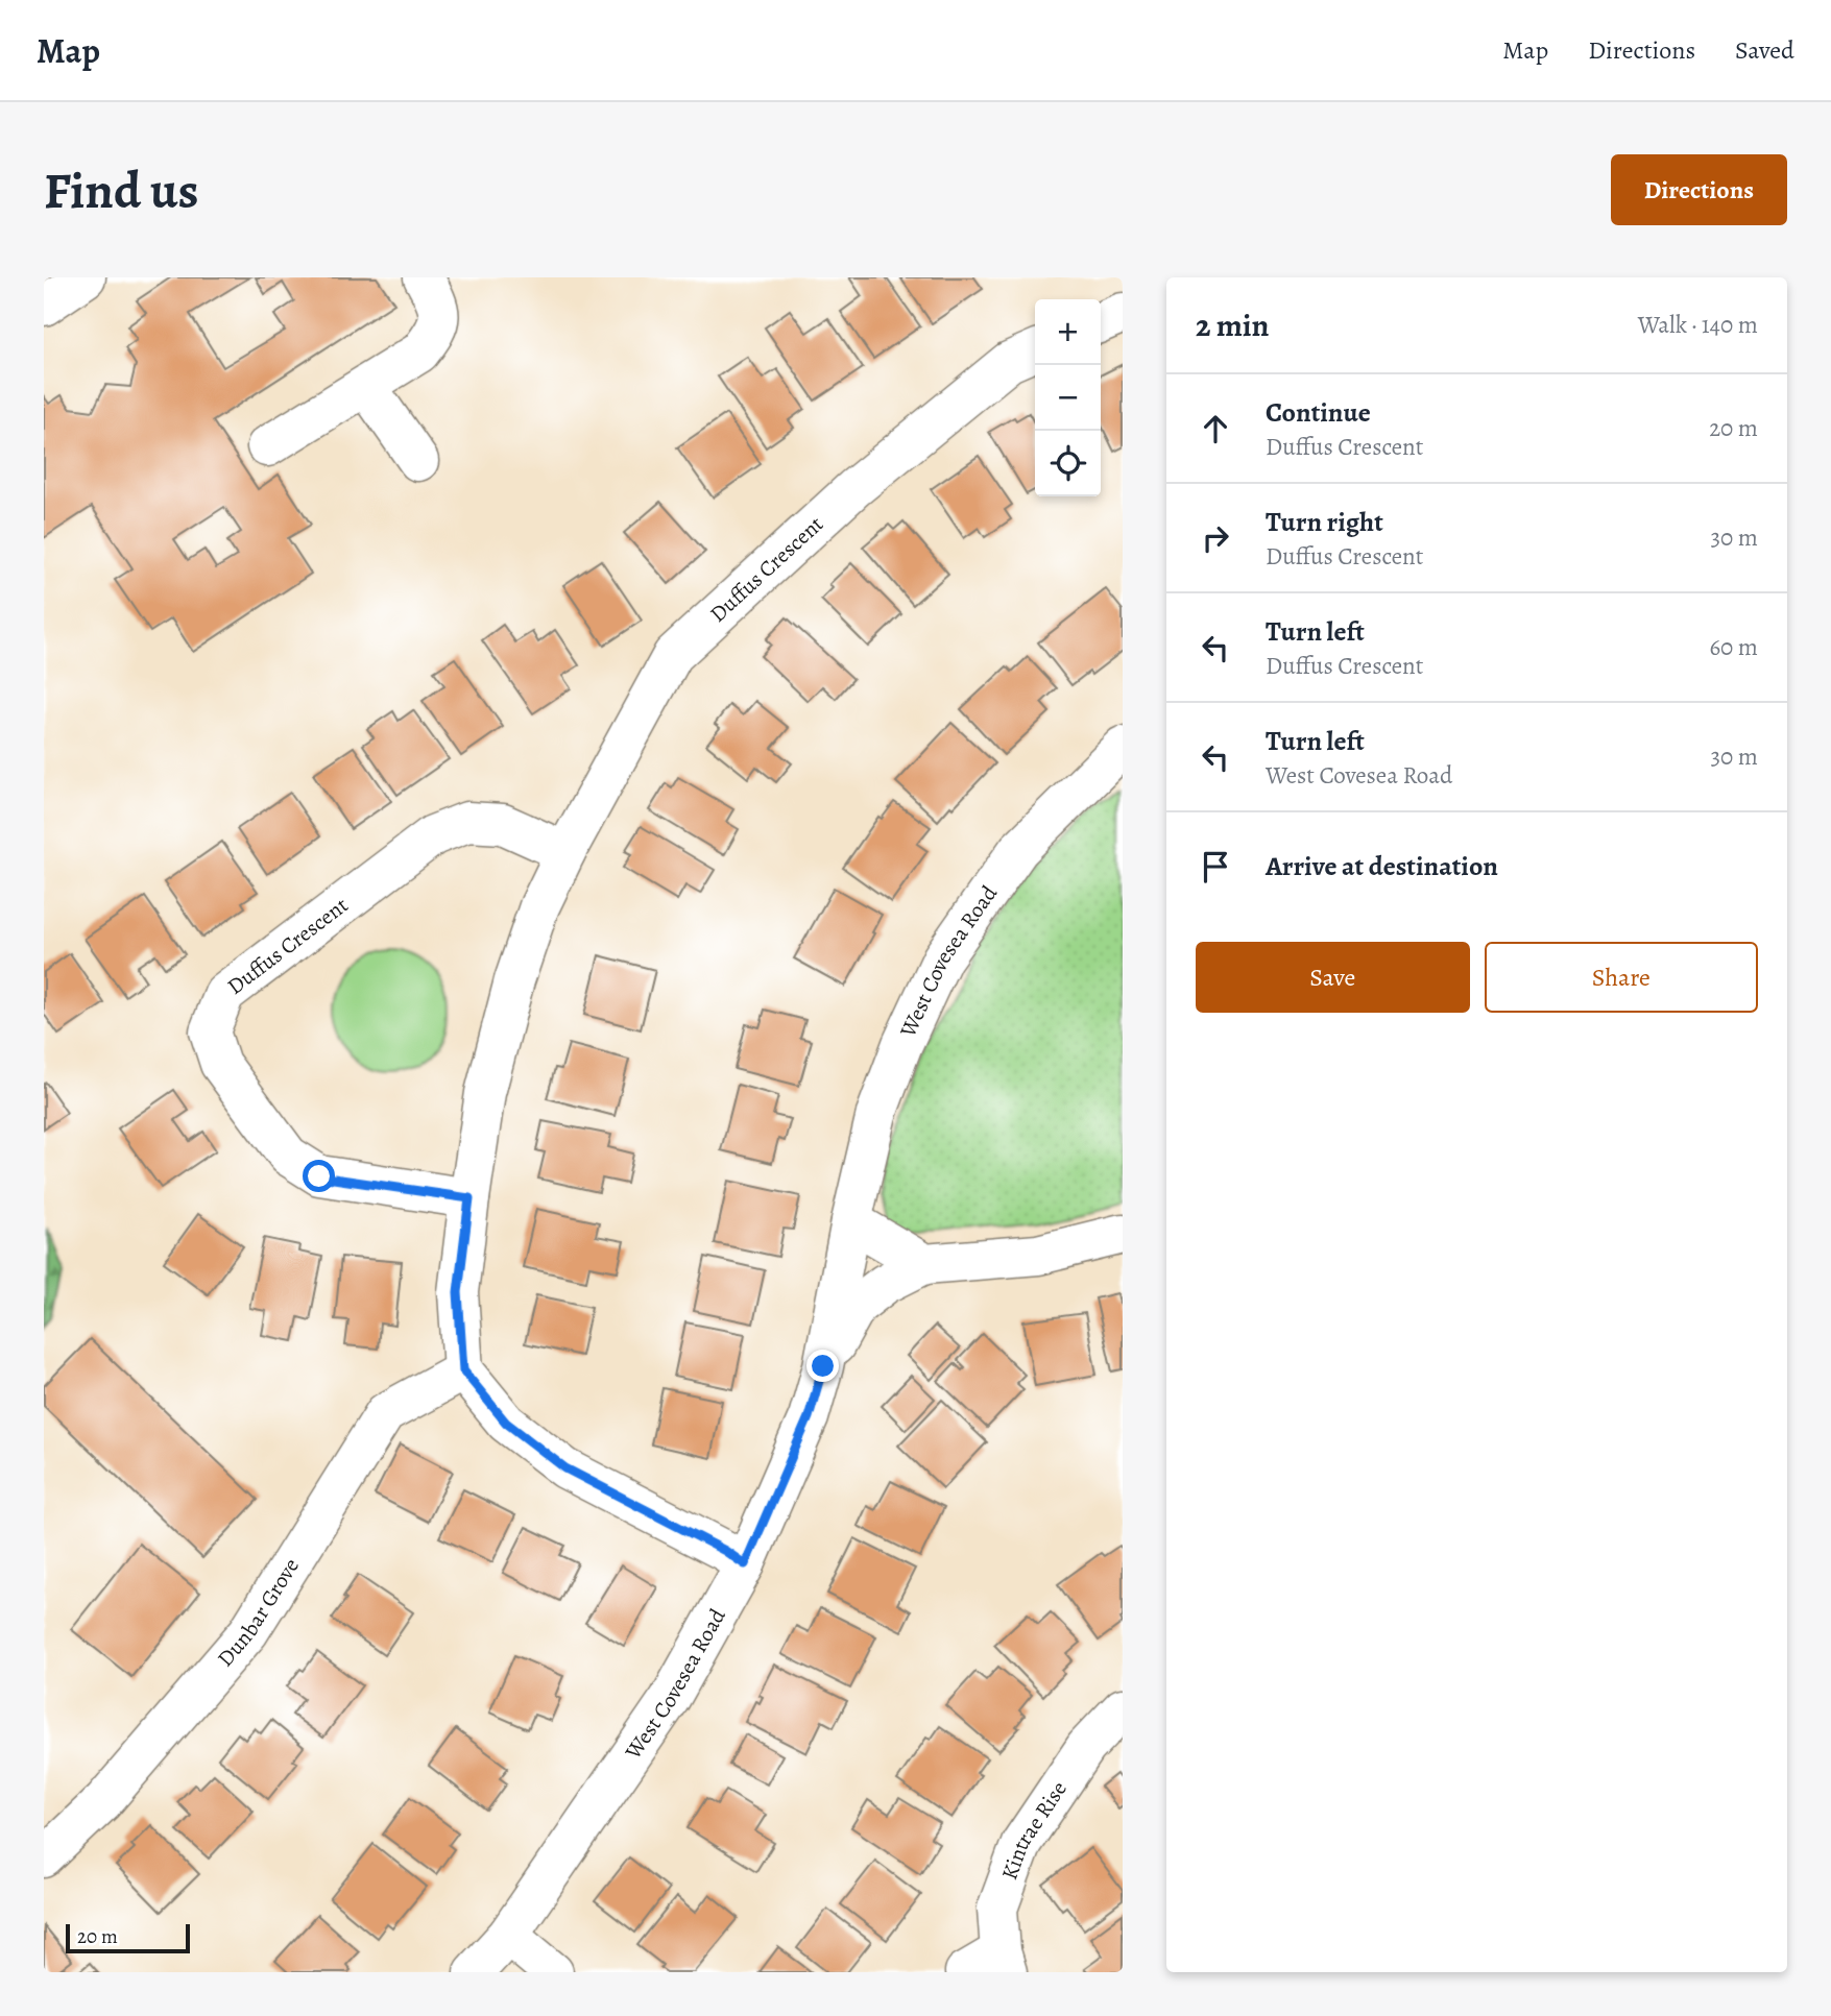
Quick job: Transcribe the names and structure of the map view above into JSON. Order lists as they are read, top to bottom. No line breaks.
{"streets":{"street":["Duffus Crescent","West Covesea Road","Dunbar Grove","Kintrae Rise"]},"crossings":[["Duffus Crescent","Dunbar Grove"]],"scale_bar":"20 m","page":{"header":"Map","nav":["Map","Directions","Saved"],"buttons":["Directions",["Save","Share"]],"title":"Find us","heading":["2 min","Walk · 140 m"],"map_buttons":["+","−"],"list":[["Continue","Duffus Crescent","20 m"],["Turn right","Duffus Crescent","30 m"],["Turn left","Duffus Crescent","60 m"],["Turn left","West Covesea Road","30 m"],"Arrive at destination"],"scale":"20 m"}}
